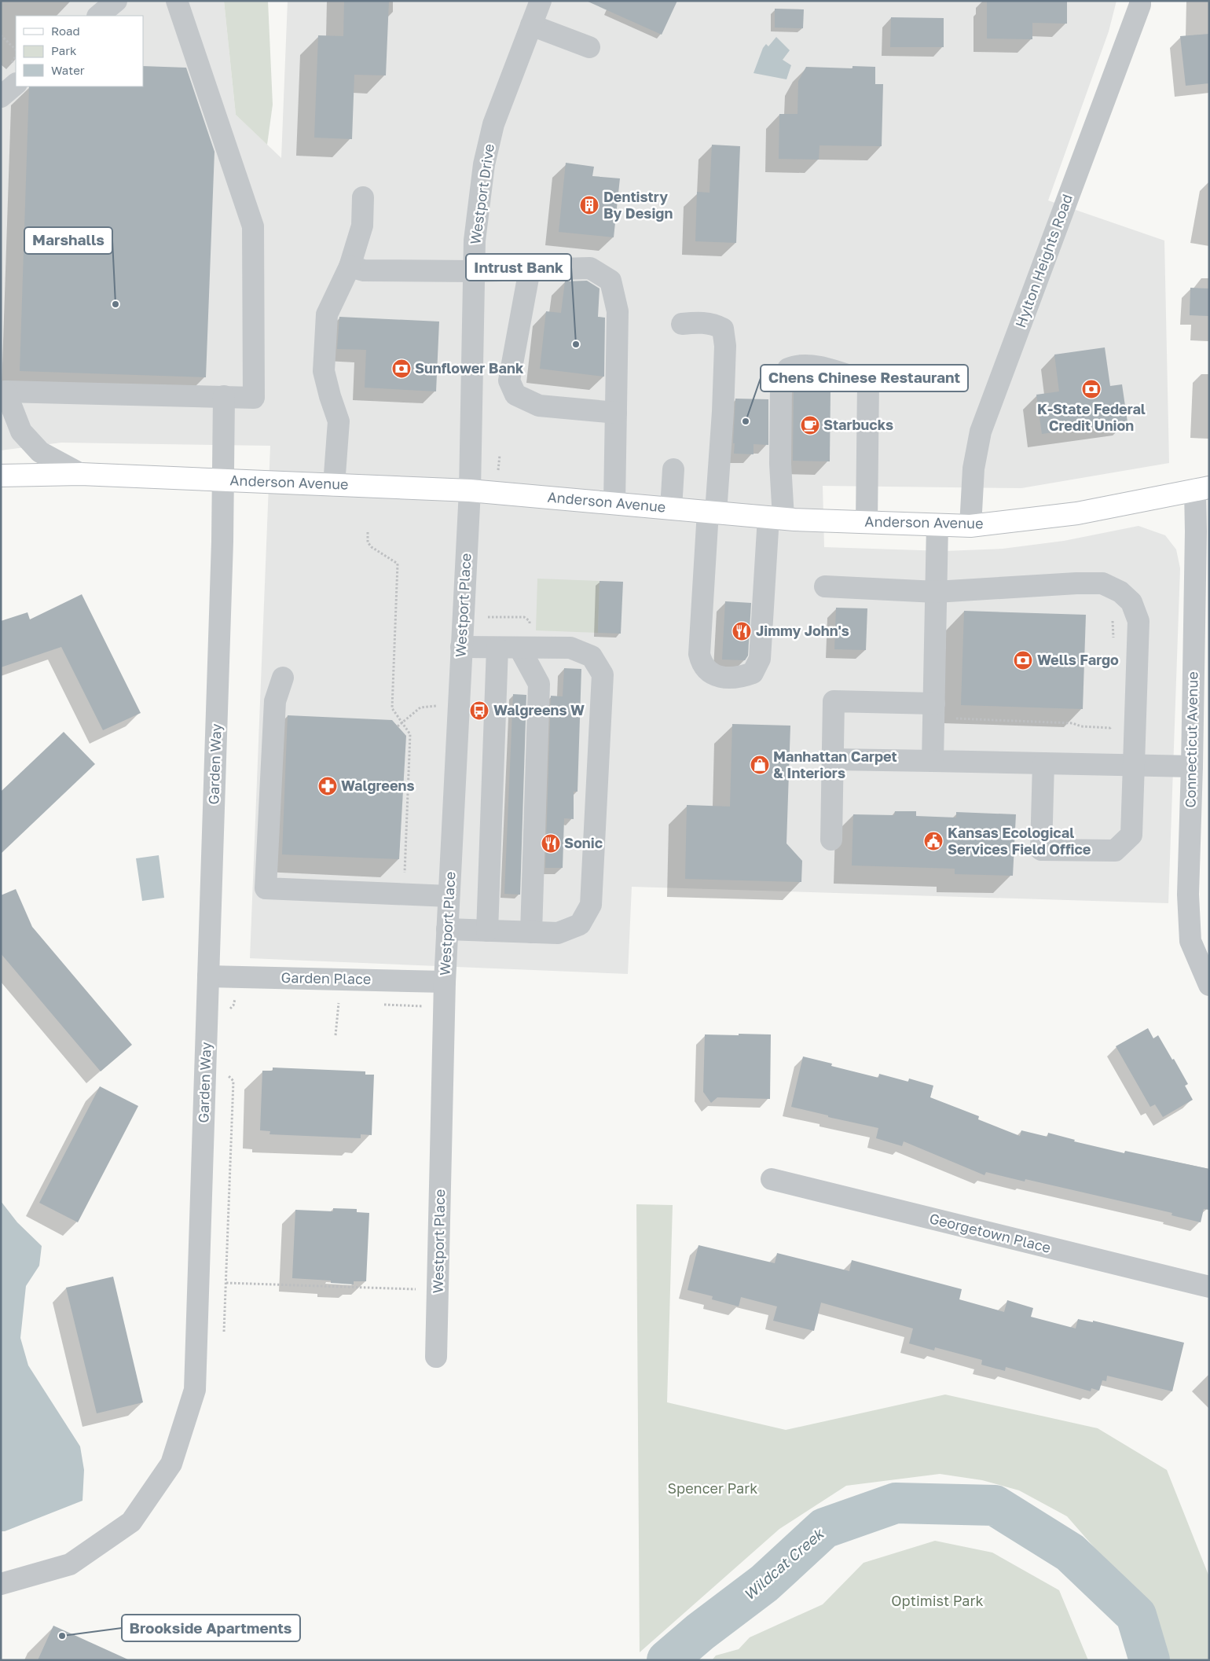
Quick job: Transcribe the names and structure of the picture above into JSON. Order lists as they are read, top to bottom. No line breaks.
{"streets":{"main road":["Anderson Avenue"],"street":["Westport Drive","Hylton Heights Road","Westport Place","Connecticut Avenue","Garden Way","Garden Place","Georgetown Place"]},"crossings":[["Westport Drive","Anderson Avenue"],["Westport Drive","Westport Place"],["Hylton Heights Road","Anderson Avenue"],["Anderson Avenue","Westport Place"],["Anderson Avenue","Connecticut Avenue"],["Anderson Avenue","Garden Way"],["Westport Place","Garden Place"],["Garden Way","Garden Place"]],"water":["Wildcat Creek"],"parks":["Spencer Park","Optimist Park"],"places":{"building":["Dentistry By Design"],"other":["Marshalls","Intrust Bank","Chens Chinese Restaurant","Brookside Apartments"],"bank":["Sunflower Bank","K-State Federal Credit Union","Wells Fargo"],"cafe":["Starbucks"],"restaurant":["Jimmy John's","Sonic"],"bus stop":["Walgreens W"],"shop":["Manhattan Carpet & Interiors"],"pharmacy":["Walgreens"],"public building":["Kansas Ecological Services Field Office"]},"legend":["Road","Park","Water"]}
